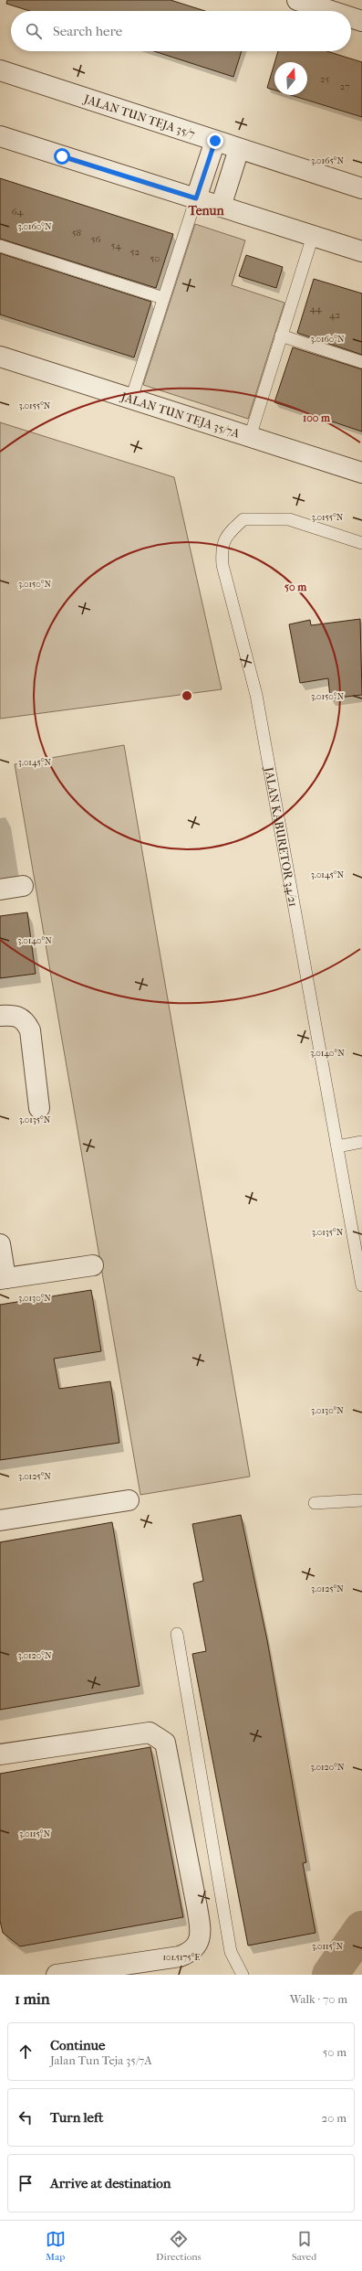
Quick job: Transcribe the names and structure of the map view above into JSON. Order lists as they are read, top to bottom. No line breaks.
{"streets":{"street":["JALAN TUN TEJA 35/7","JALAN TUN TEJA 35/7A"],"lane":["JALAN KABURETOR 34/21"]},"districts":["Tenun"],"house_numbers":["25","27","64","58","56","54","52","50","44","42"],"north":"top","page":{"search":"Search here","heading":["1 min","Walk · 70 m"],"list":[["Continue","Jalan Tun Teja 35/7A","50 m"],["Turn left","20 m"],"Arrive at destination"],"nav":["Map","Directions","Saved"]},"coordinates":["3.0165°N","3.0160°N","3.0155°N","3.0150°N","3.0145°N","3.0140°N","3.0135°N","3.0130°N","3.0125°N","3.0120°N","3.0115°N","101.5175°E"],"rings":["100 m","50 m"]}
